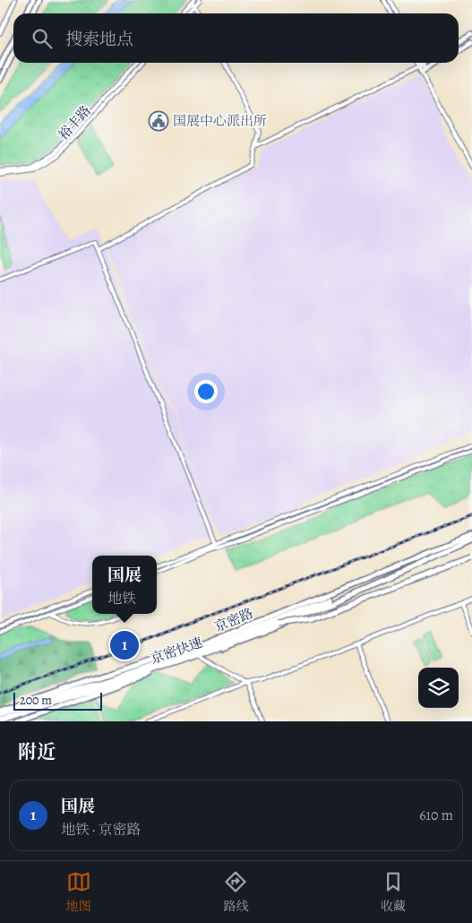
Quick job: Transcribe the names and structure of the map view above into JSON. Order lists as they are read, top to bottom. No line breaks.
{"streets":{"highway":["京密快速"],"main road":["京密路"],"street":["裕丰路"]},"crossings":[["京密路","京密快速"]],"places":{"public building":["国展中心派出所"]},"scale_bar":"200 m","page":{"search":"搜索地点","popup":["国展","地铁"],"pins":"1","scale":"200 m","heading":"附近","list":[{"mark":"1","name":"国展","note":"地铁 · 京密路","value":"610 m"}],"nav":["地图","路线","收藏"]}}
